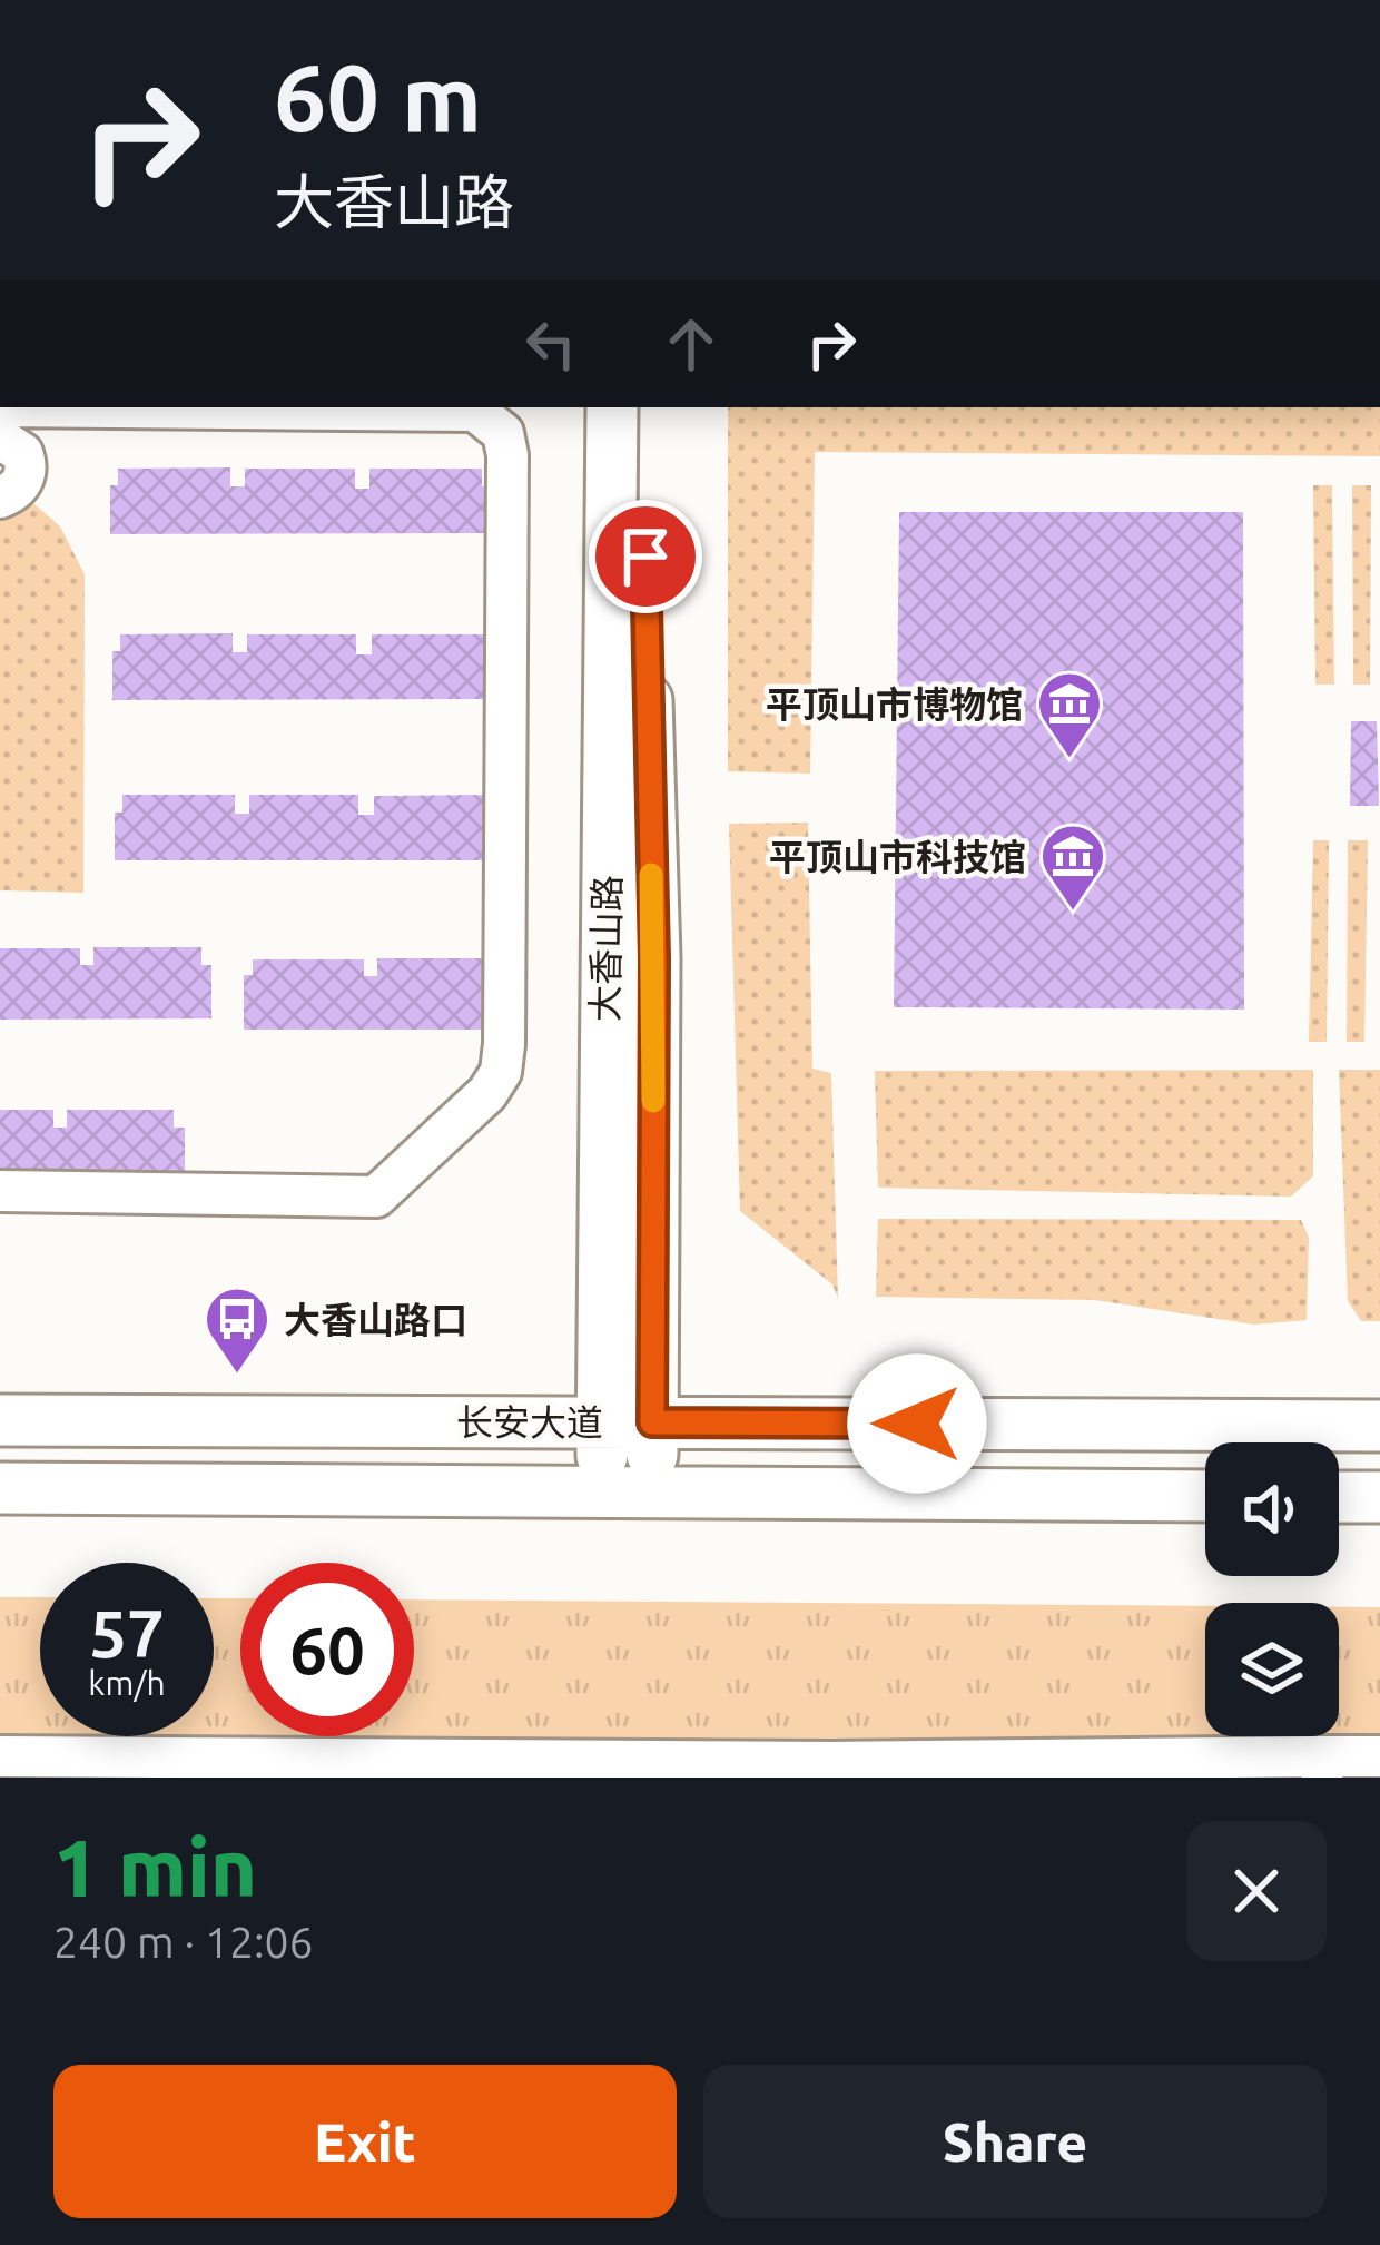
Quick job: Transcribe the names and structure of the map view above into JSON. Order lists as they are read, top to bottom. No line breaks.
{"streets":{"main road":["大香山路","长安大道"]},"crossings":[["大香山路","长安大道"]],"places":{"museum":["平顶山市博物馆","平顶山市科技馆"],"bus stop":["大香山路口"]},"page":{"turn":["60 m","大香山路"],"speed":"57 km/h","limit":"60","heading":["1 min","240 m · 12:06"],"buttons":["Exit","Share"]}}
